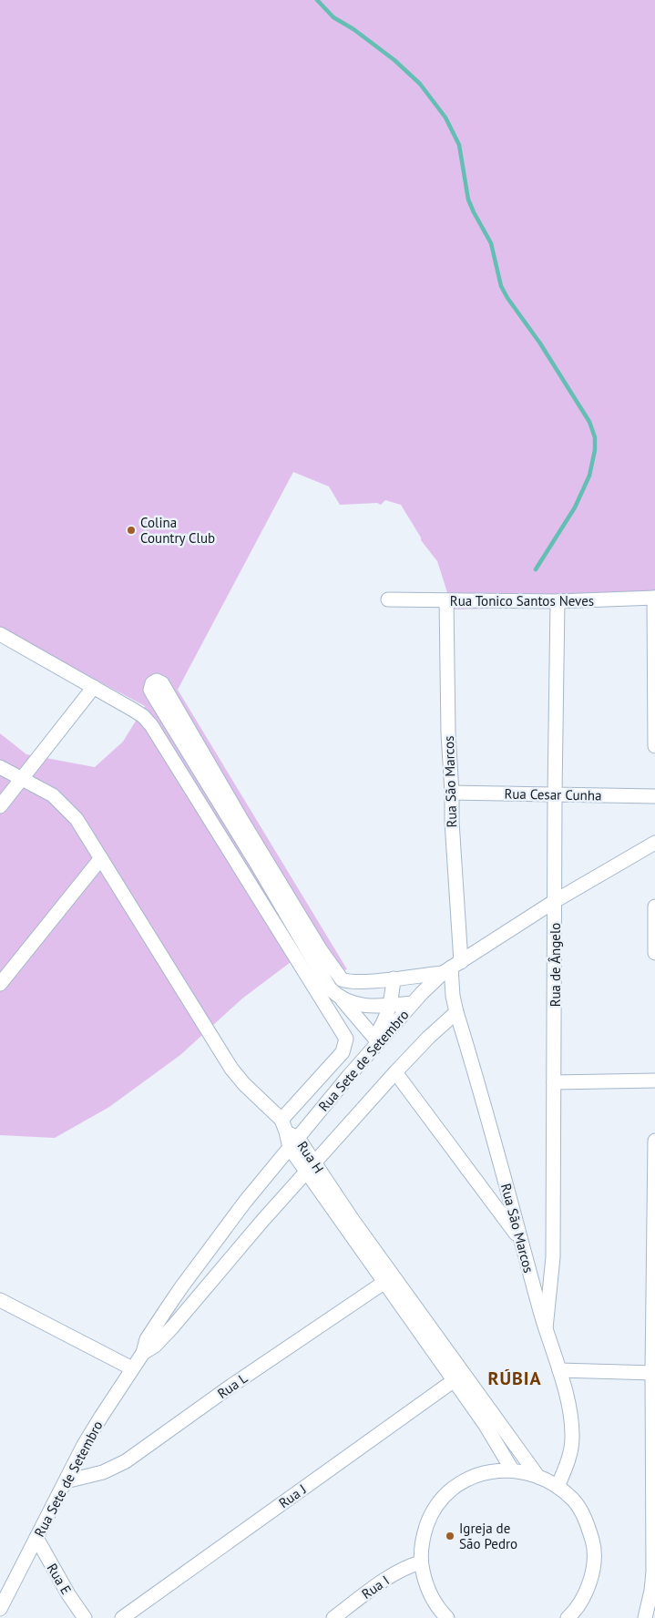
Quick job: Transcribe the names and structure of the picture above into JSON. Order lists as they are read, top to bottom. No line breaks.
{"streets":{"street":["Rua Tonico Santos Neves","Rua São Marcos","Rua Cesar Cunha","Rua de Ângelo","Rua Sete de Setembro","Rua H","Rua L","Rua J","Rua E","Rua I"]},"crossings":[["Rua Tonico Santos Neves","Rua São Marcos"],["Rua Tonico Santos Neves","Rua de Ângelo"],["Rua São Marcos","Rua Cesar Cunha"],["Rua São Marcos","Rua de Ângelo"],["Rua São Marcos","Rua Sete de Setembro"],["Rua Cesar Cunha","Rua de Ângelo"],["Rua de Ângelo","Rua Sete de Setembro"],["Rua Sete de Setembro","Rua H"],["Rua Sete de Setembro","Rua L"],["Rua Sete de Setembro","Rua E"],["Rua H","Rua L"],["Rua H","Rua J"]],"districts":["RÚBIA"],"places":["Colina Country Club","Igreja de São Pedro"]}
